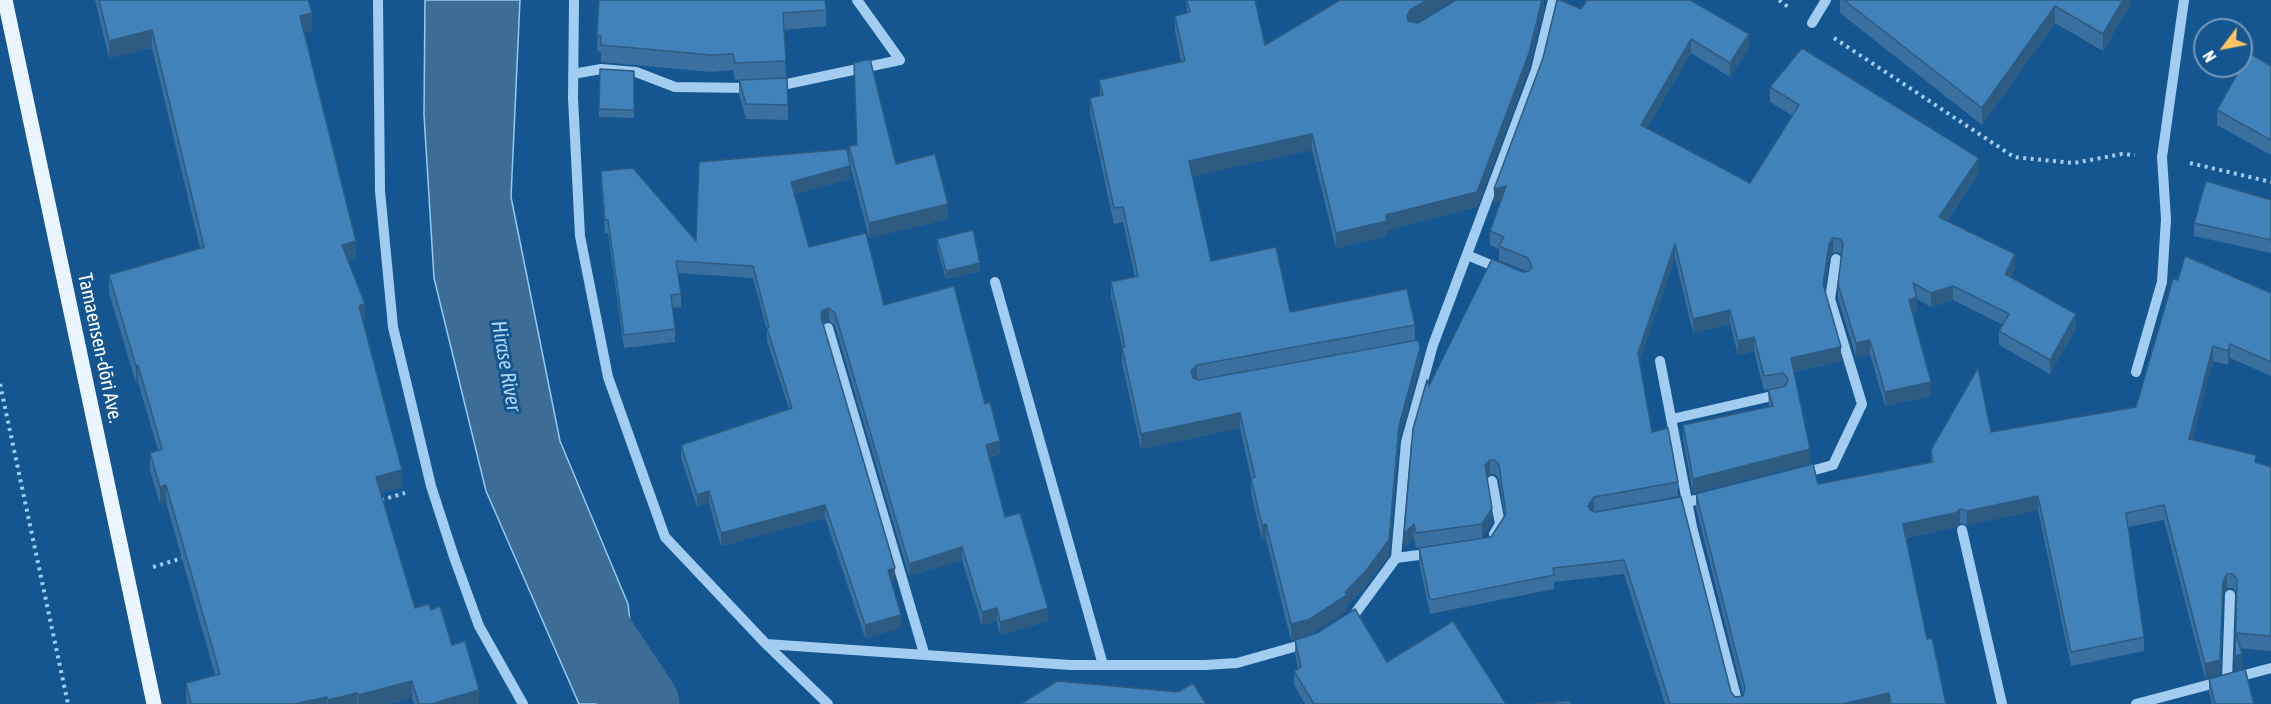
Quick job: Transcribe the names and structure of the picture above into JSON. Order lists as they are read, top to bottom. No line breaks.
{"streets":{"main road":["Tamaensen-dōri Ave."]},"water":["Hirase River"],"north":"bottom left"}
